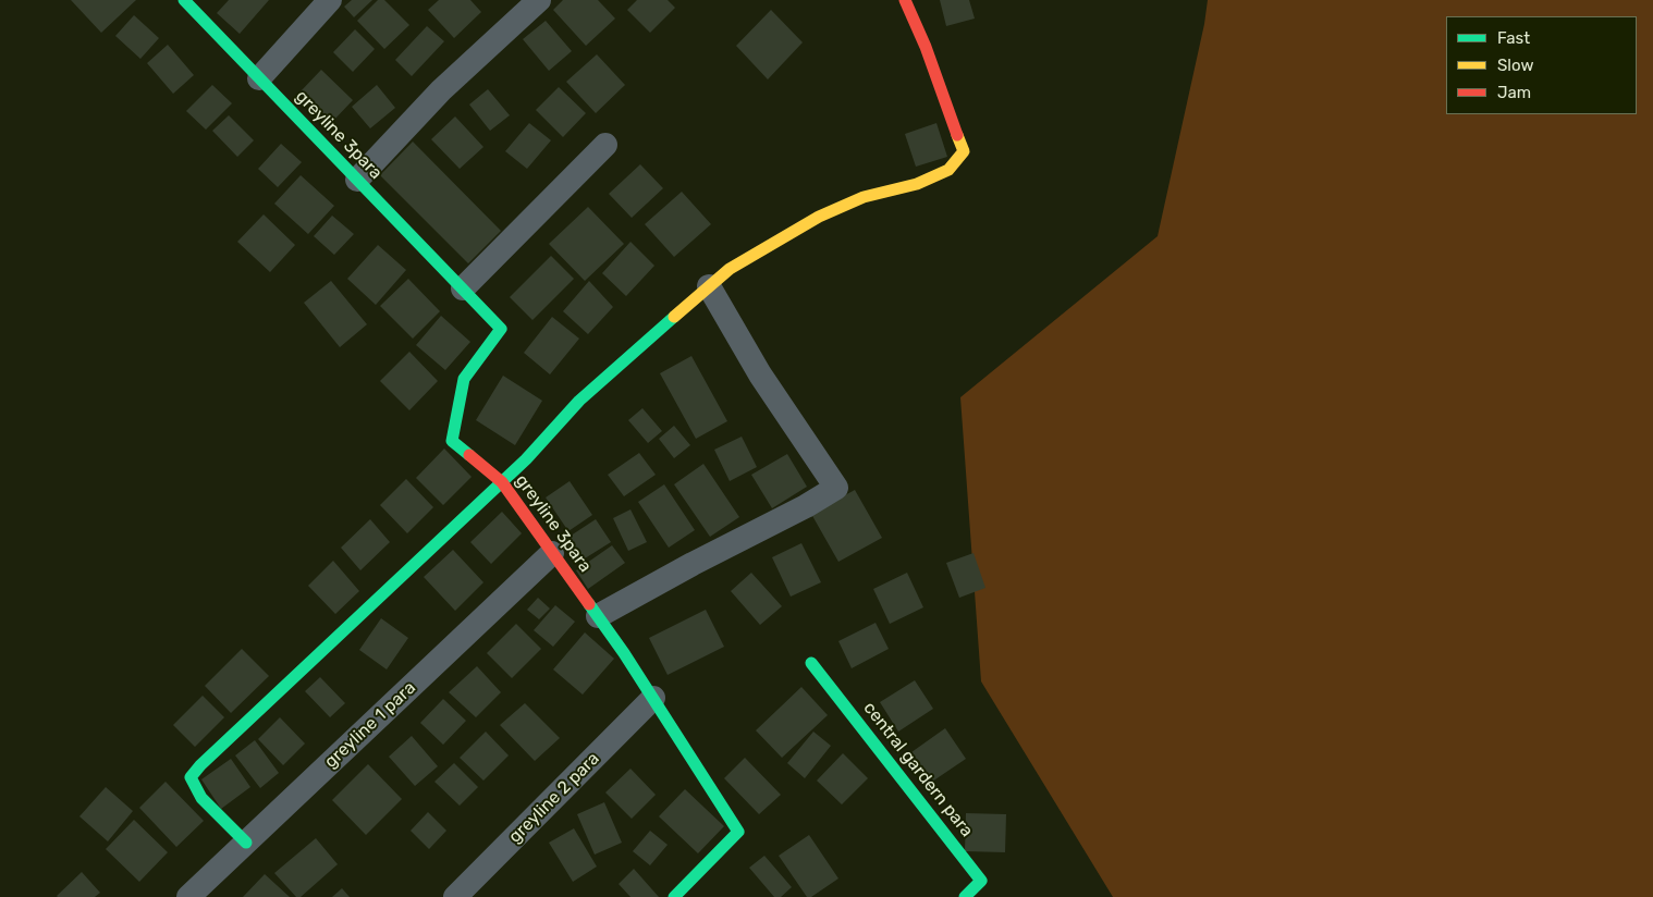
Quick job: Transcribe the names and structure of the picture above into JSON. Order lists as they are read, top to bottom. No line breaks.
{"streets":{"street":["greyline 3para","greyline 1 para","central gardern para","greyline 2 para"]},"crossings":[["greyline 3para","greyline 1 para"],["greyline 3para","greyline 2 para"]],"legend":["Fast","Slow","Jam"]}
